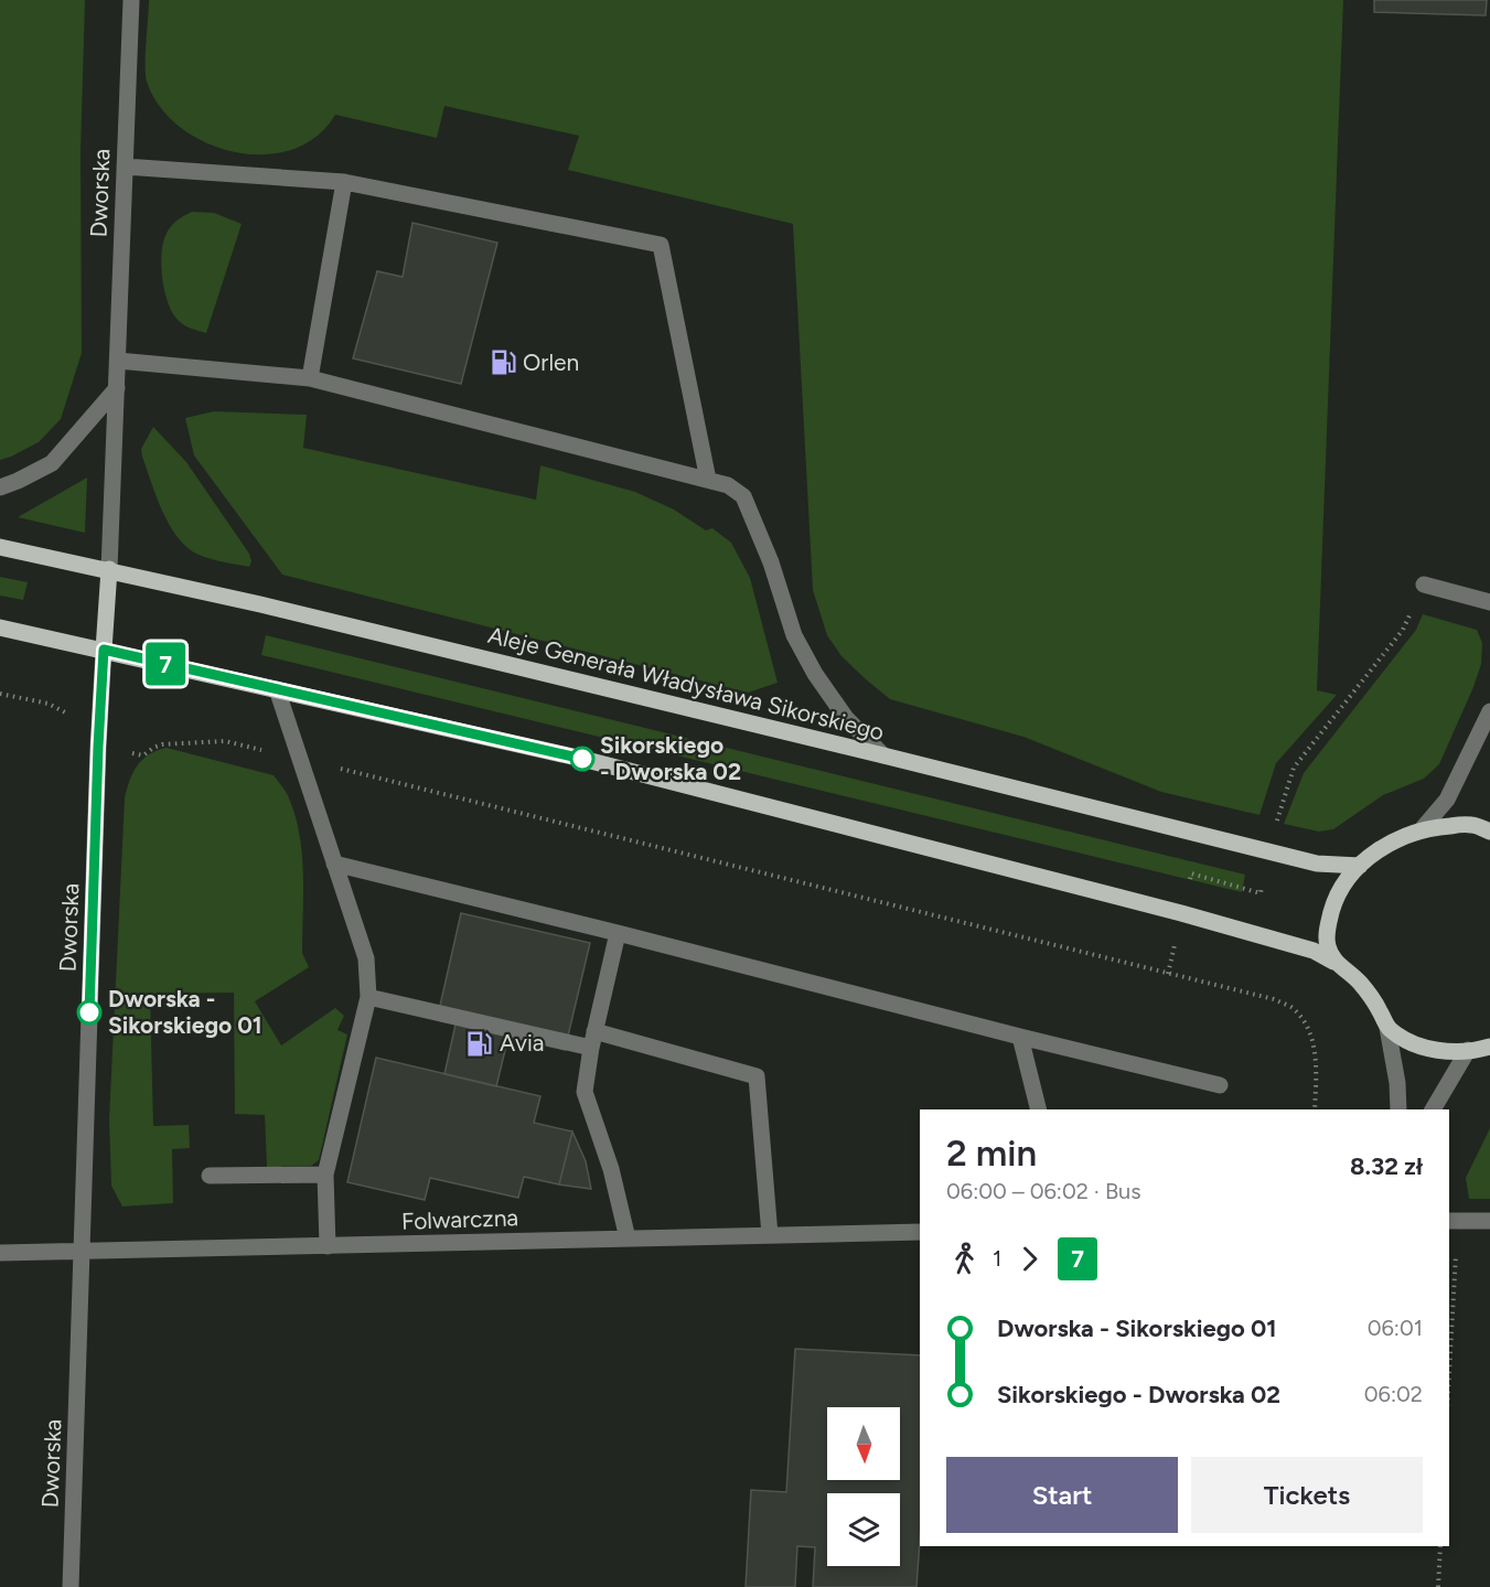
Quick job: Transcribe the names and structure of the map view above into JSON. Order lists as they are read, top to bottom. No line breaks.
{"streets":{"main road":["Dworska","Aleje Generała Władysława Sikorskiego"],"street":["Folwarczna"]},"crossings":[["Dworska","Aleje Generała Władysława Sikorskiego"],["Dworska","Folwarczna"]],"places":{"fuel station":["Orlen","Avia"],"other":["Sikorskiego - Dworska 02","Dworska - Sikorskiego 01"]},"lines":["bus line 7"],"north":"bottom","page":{"on_map":"7","heading":["2 min","06:00 – 06:02 · Bus","8.32 zł"],"legs":["1","7"],"list":[{"name":"Dworska - Sikorskiego 01","value":"06:01"},{"name":"Sikorskiego - Dworska 02","value":"06:02"}],"buttons":["Start","Tickets"]}}
